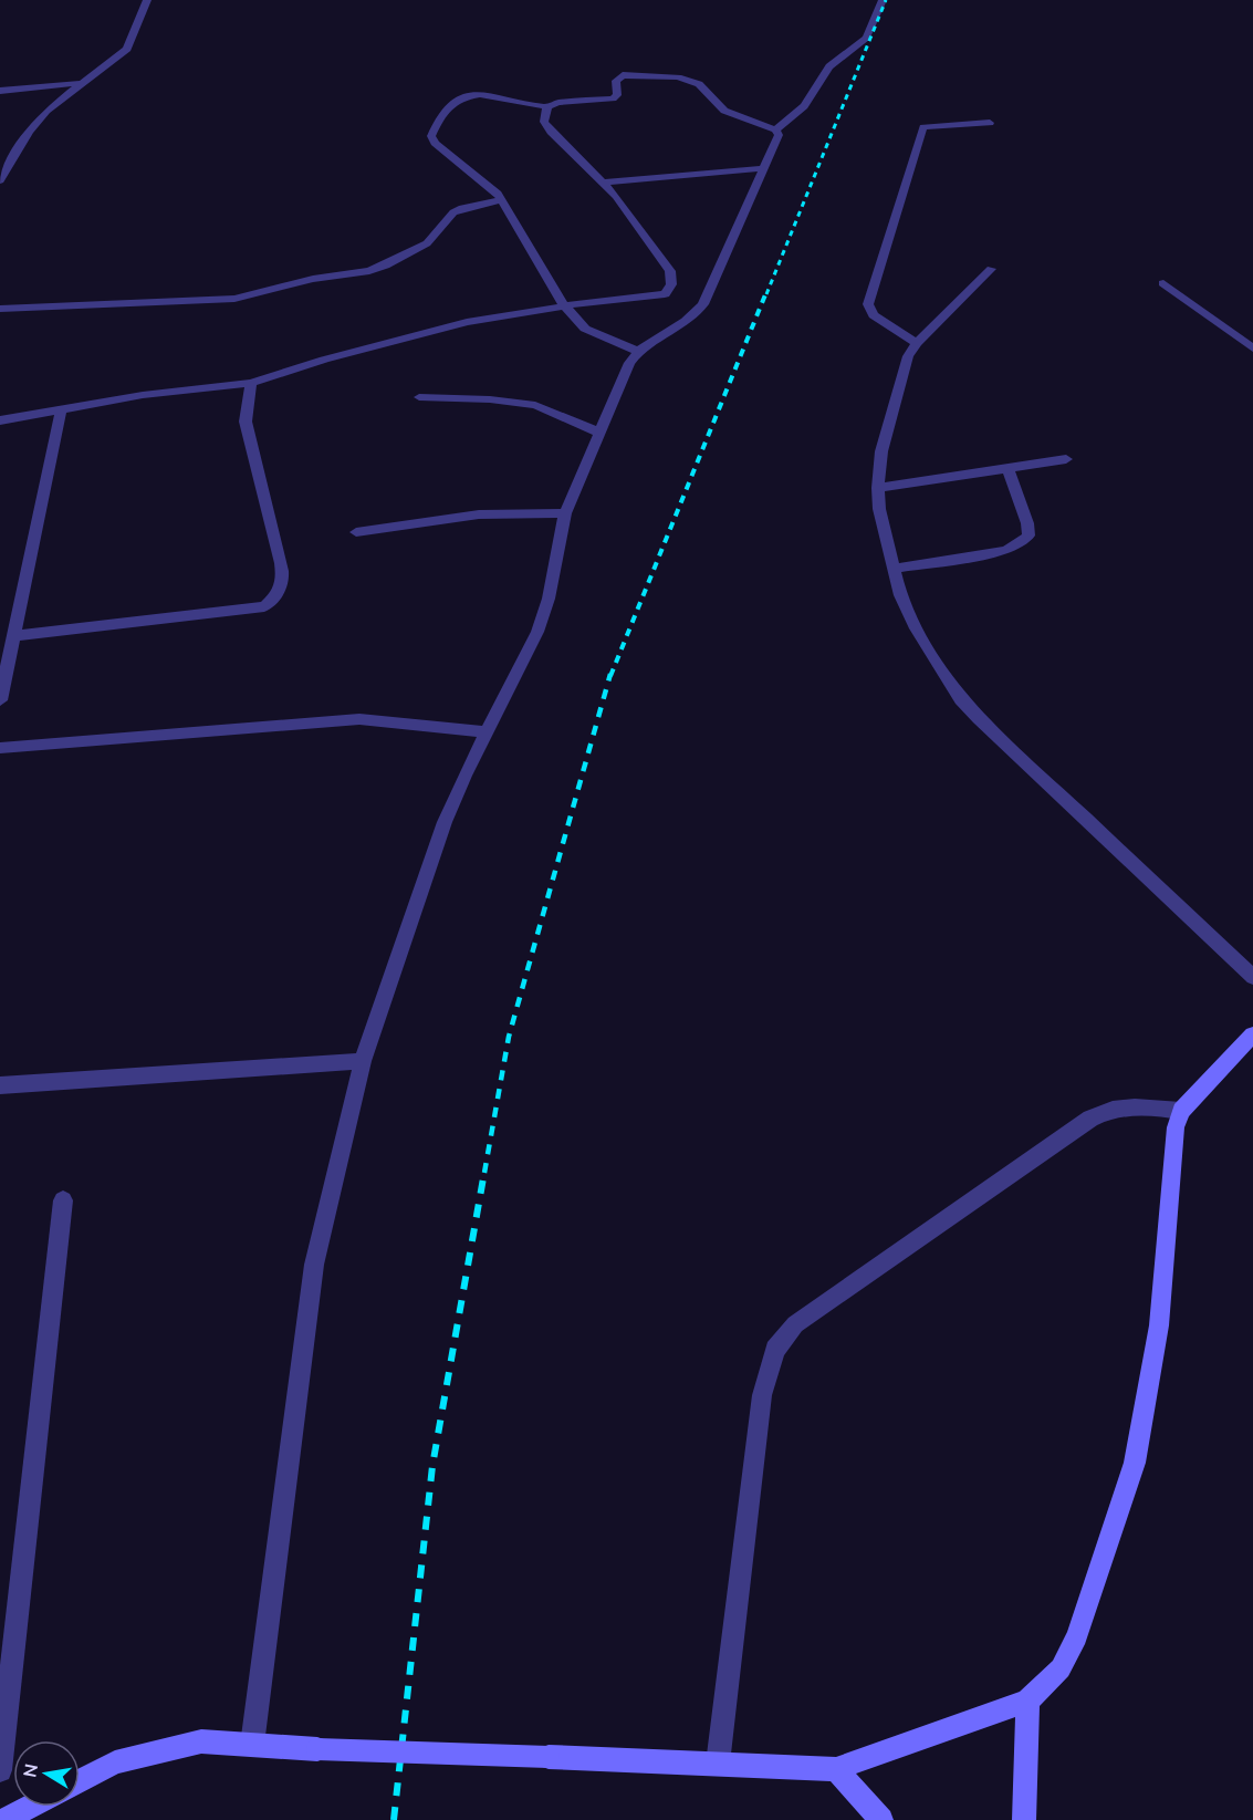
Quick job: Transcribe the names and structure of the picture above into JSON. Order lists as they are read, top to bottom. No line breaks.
{"north":"left"}
